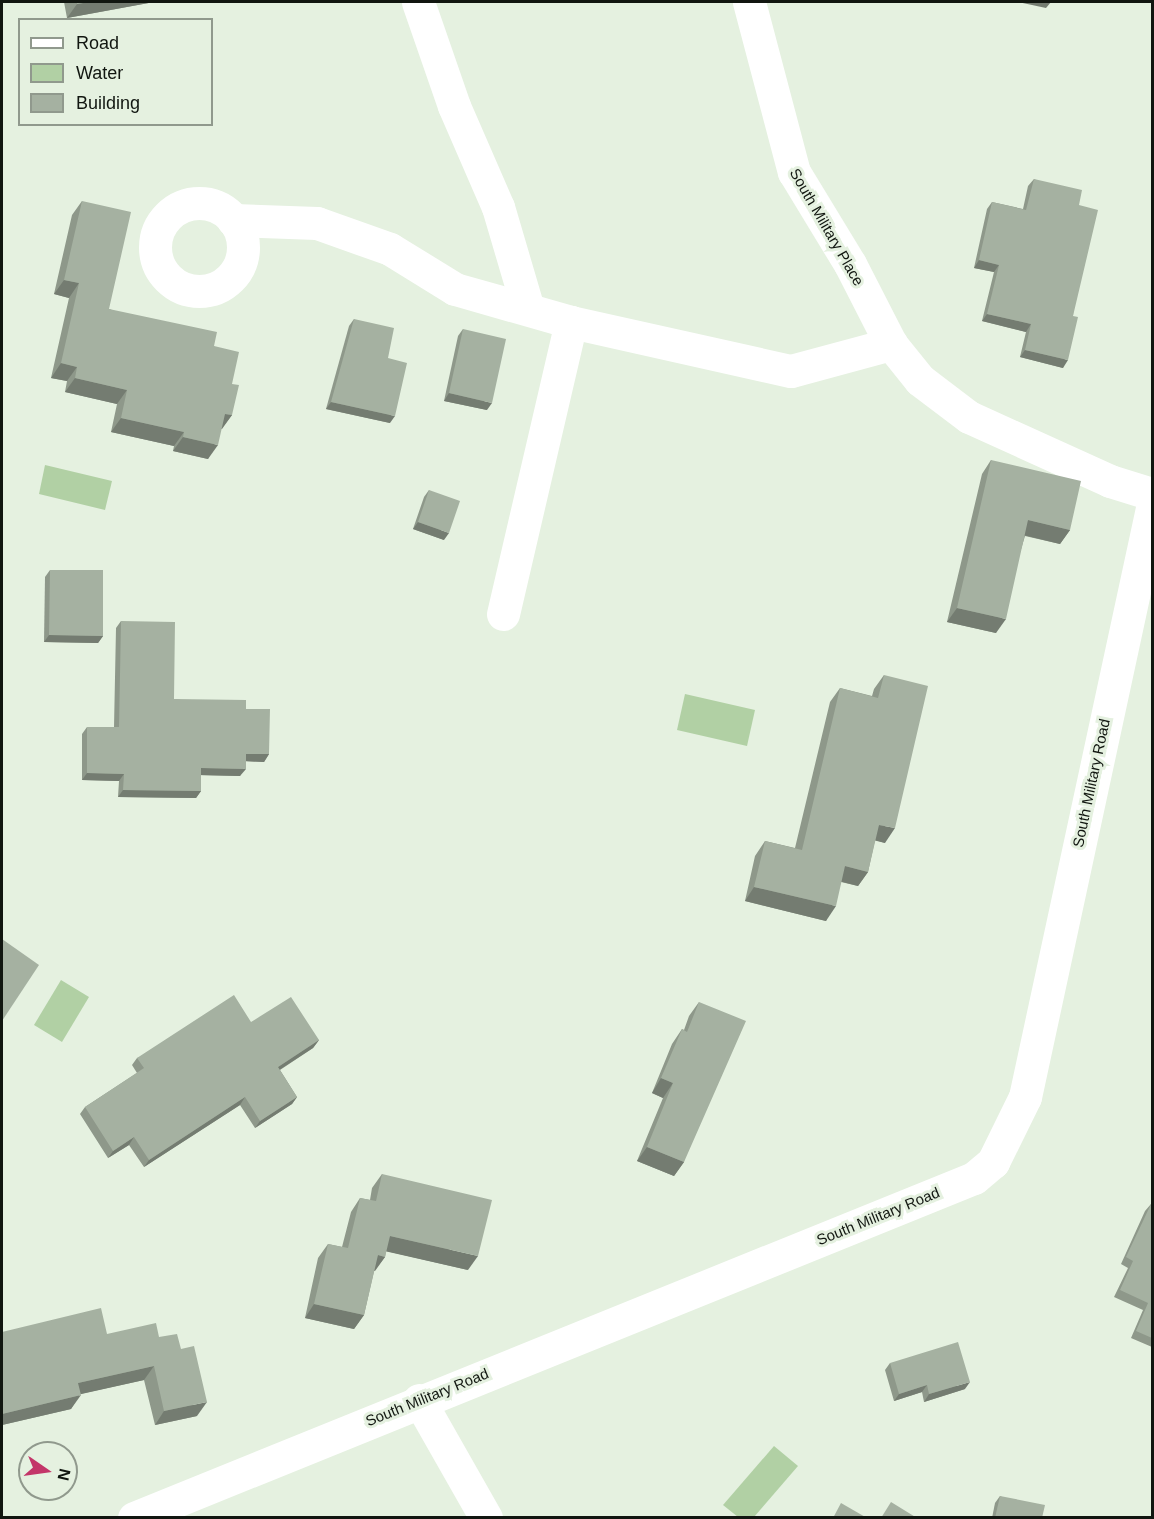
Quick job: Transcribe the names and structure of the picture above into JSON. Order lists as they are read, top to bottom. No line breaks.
{"streets":{"street":["South Military Place","South Military Road"]},"legend":["Road","Water","Building"],"north":"right"}
